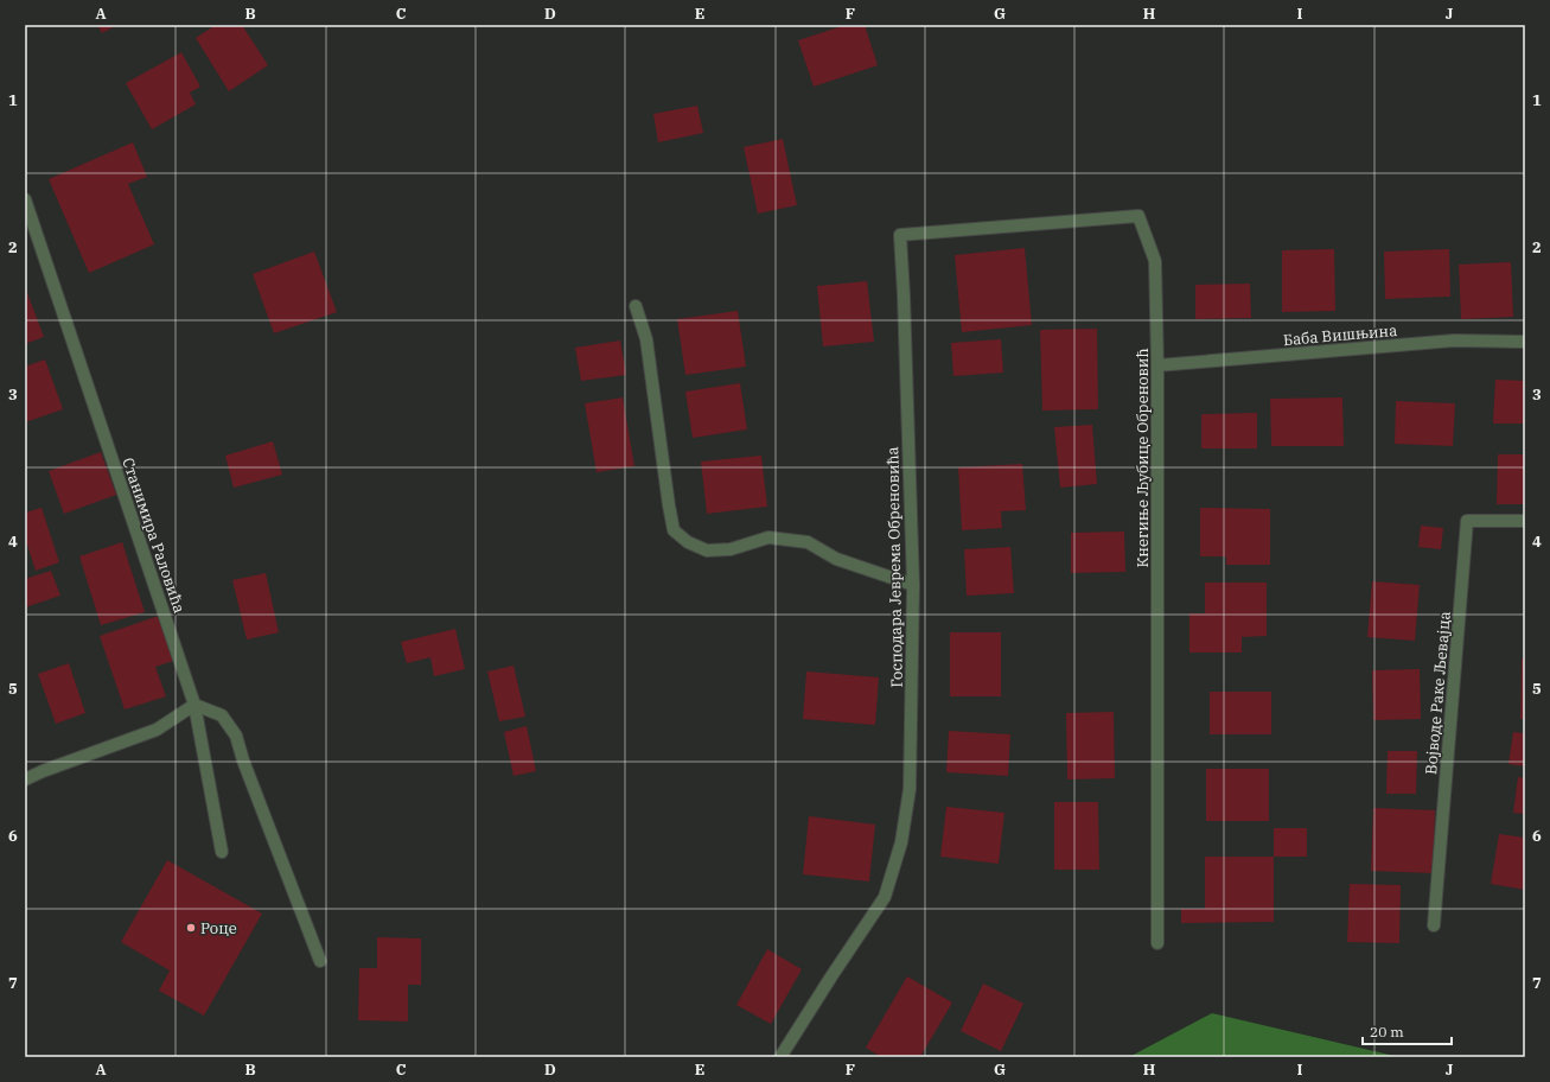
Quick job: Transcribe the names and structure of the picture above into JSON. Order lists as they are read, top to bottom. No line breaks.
{"streets":{"street":["Баба Вишњина","Кнегиње Љубице Обреновић","Станимира Раловића","Господара Јеврема Обреновића","Војводе Раке Љевајца"]},"crossings":[["Баба Вишњина","Кнегиње Љубице Обреновић"],["Кнегиње Љубице Обреновић","Господара Јеврема Обреновића"]],"places":["Роце"],"scale_bar":"20 m","grid":{"columns":["A","B","C","D","E","F","G","H","I","J"],"rows":["1","2","3","4","5","6","7"]}}
